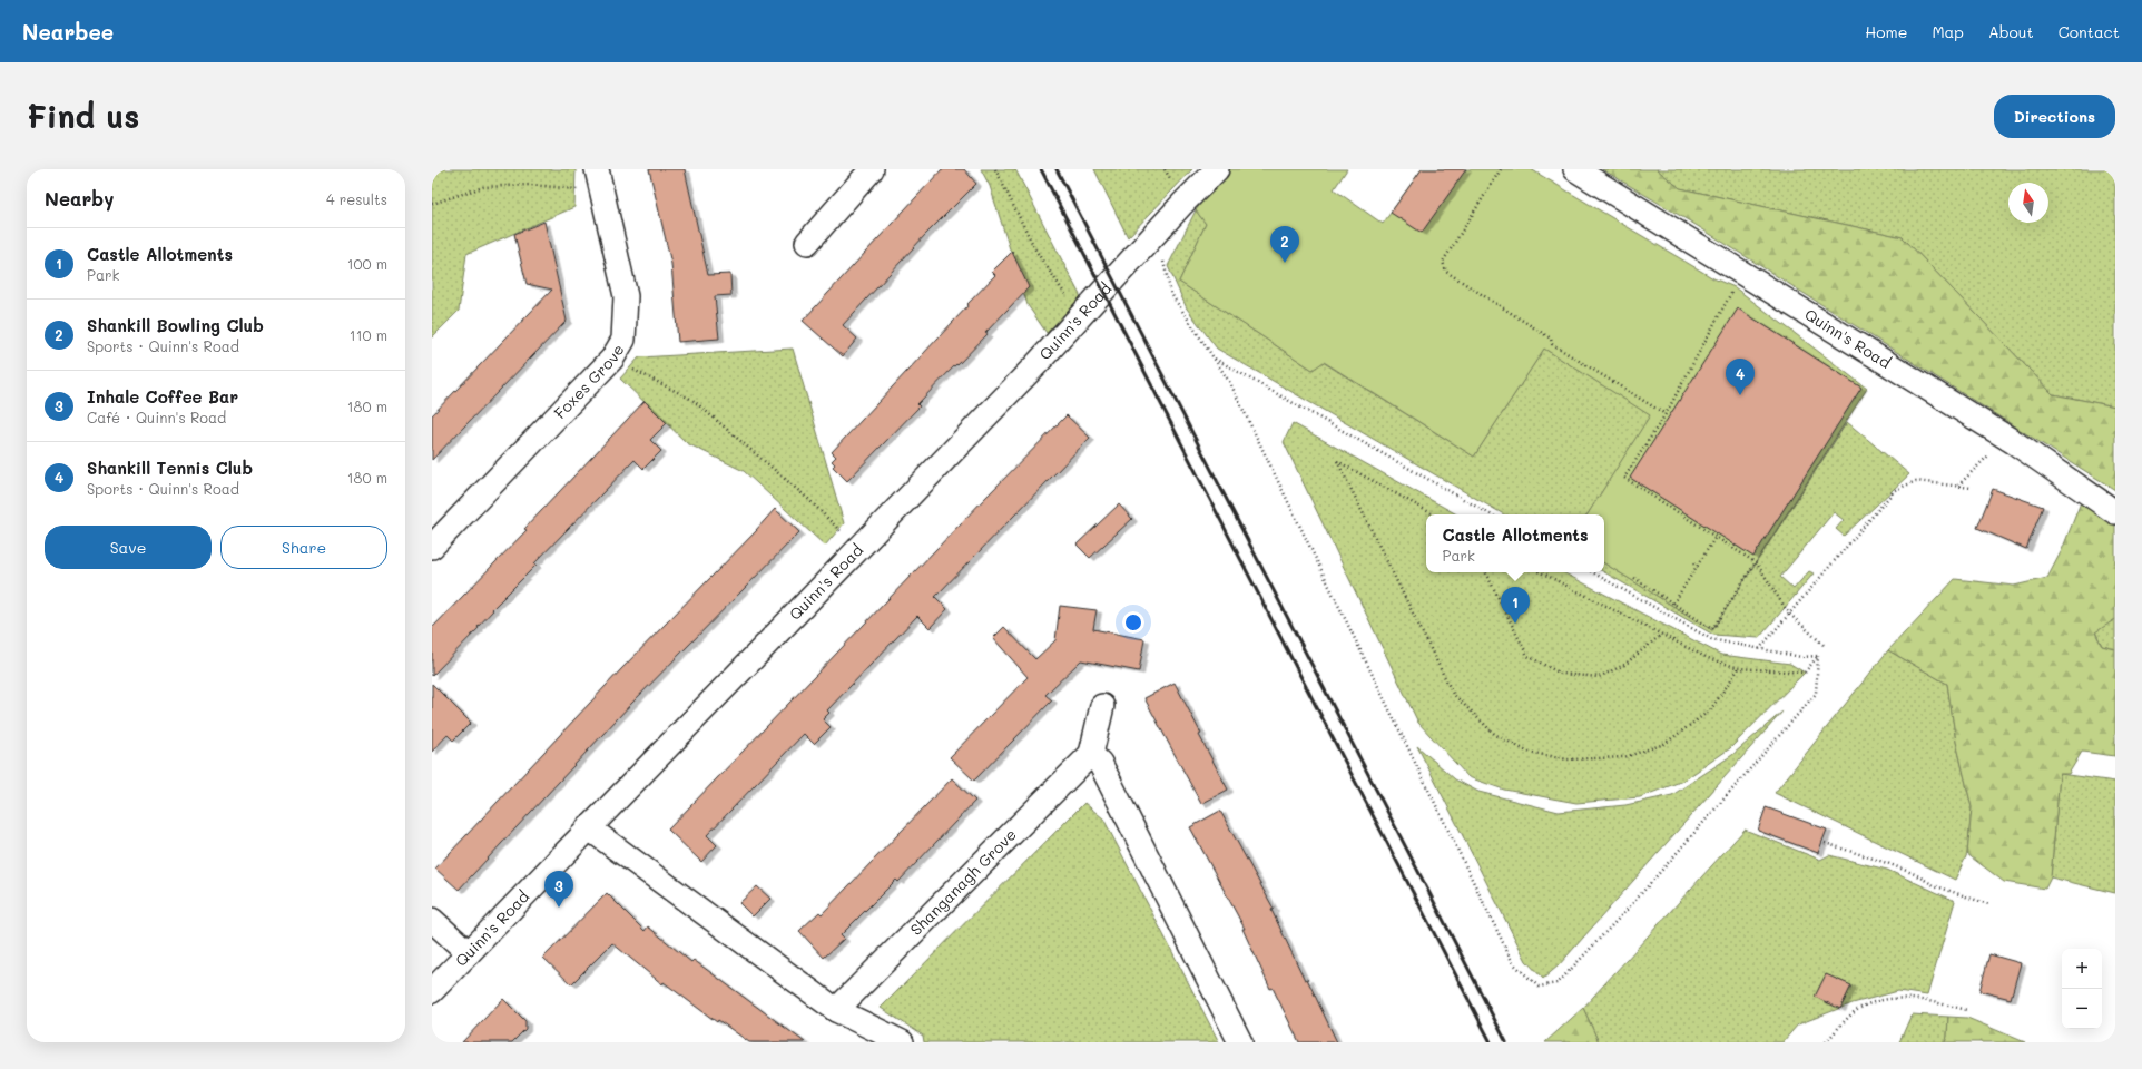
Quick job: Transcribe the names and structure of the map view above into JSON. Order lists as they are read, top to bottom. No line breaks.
{"streets":{"street":["Quinn's Road","Foxes Grove","Shanganagh Grove"]},"north":"top","page":{"header":"Nearbee","nav":["Home","Map","About","Contact"],"buttons":["Directions",["Save","Share"]],"title":"Find us","heading":["Nearby","4 results"],"pins":["2","4","1","3"],"list":[{"mark":"1","name":"Castle Allotments","note":"Park","value":"100 m"},{"mark":"2","name":"Shankill Bowling Club","note":"Sports · Quinn's Road","value":"110 m"},{"mark":"3","name":"Inhale Coffee Bar","note":"Café · Quinn's Road","value":"180 m"},{"mark":"4","name":"Shankill Tennis Club","note":"Sports · Quinn's Road","value":"180 m"}],"popup":["Castle Allotments","Park"],"map_buttons":["+","−"]}}
